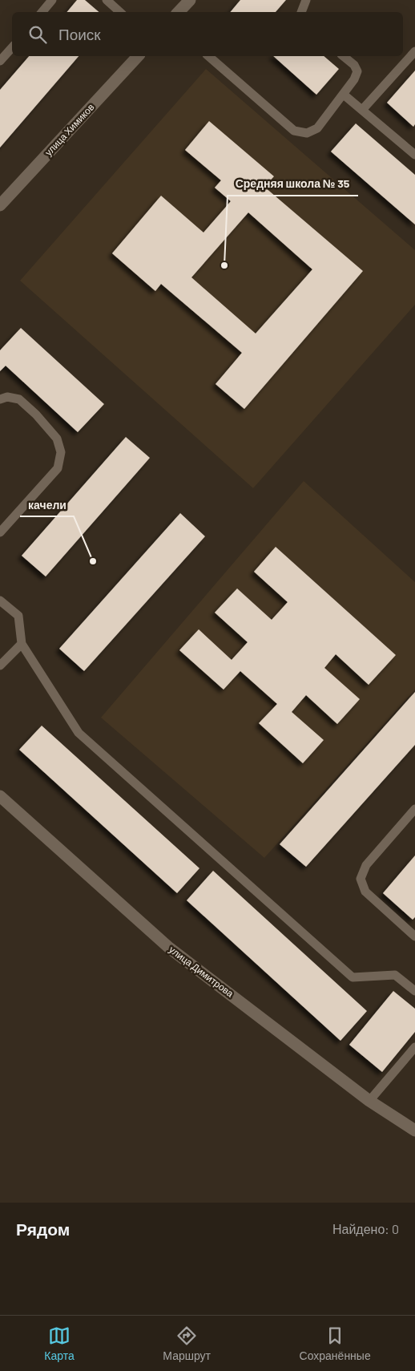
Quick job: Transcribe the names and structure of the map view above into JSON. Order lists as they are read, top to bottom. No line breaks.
{"streets":{"street":["улица Химиков","улица Димитрова"]},"places":["Средняя школа № 35","качели"],"page":{"search":"Поиск","heading":["Рядом","Найдено: 0"],"nav":["Карта","Маршрут","Сохранённые"]}}
